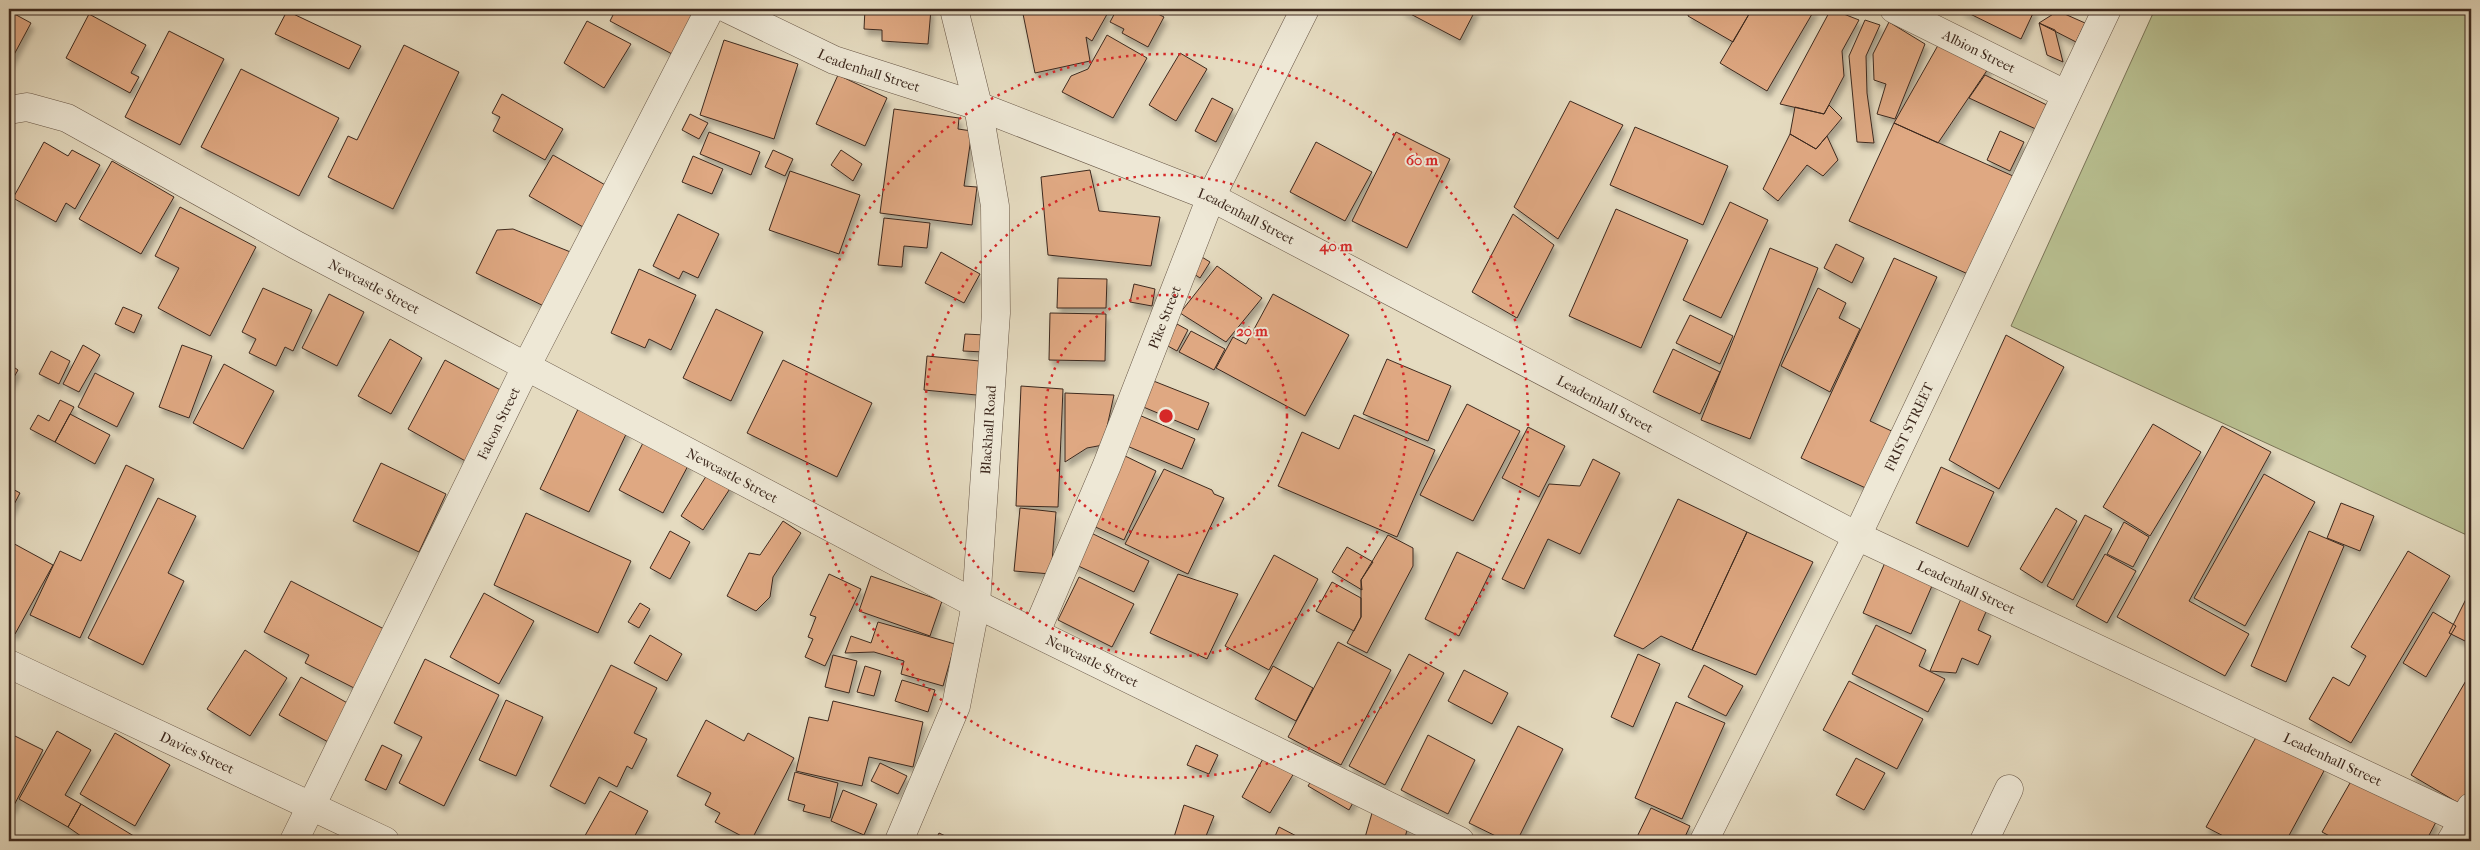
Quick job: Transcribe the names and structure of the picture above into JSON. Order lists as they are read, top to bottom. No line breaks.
{"streets":{"street":["Albion Street","Leadenhall Street","Newcastle Street","Pike Street","Falcon Street","FRIST STREET","Blackhall Road","Davies Street"]},"crossings":[["Albion Street","FRIST STREET"],["Leadenhall Street","Pike Street"],["Leadenhall Street","FRIST STREET"],["Leadenhall Street","Blackhall Road"],["Newcastle Street","Pike Street"],["Newcastle Street","Falcon Street"],["Newcastle Street","Blackhall Road"],["Falcon Street","Davies Street"]],"rings":["60 m","40 m","20 m"]}
